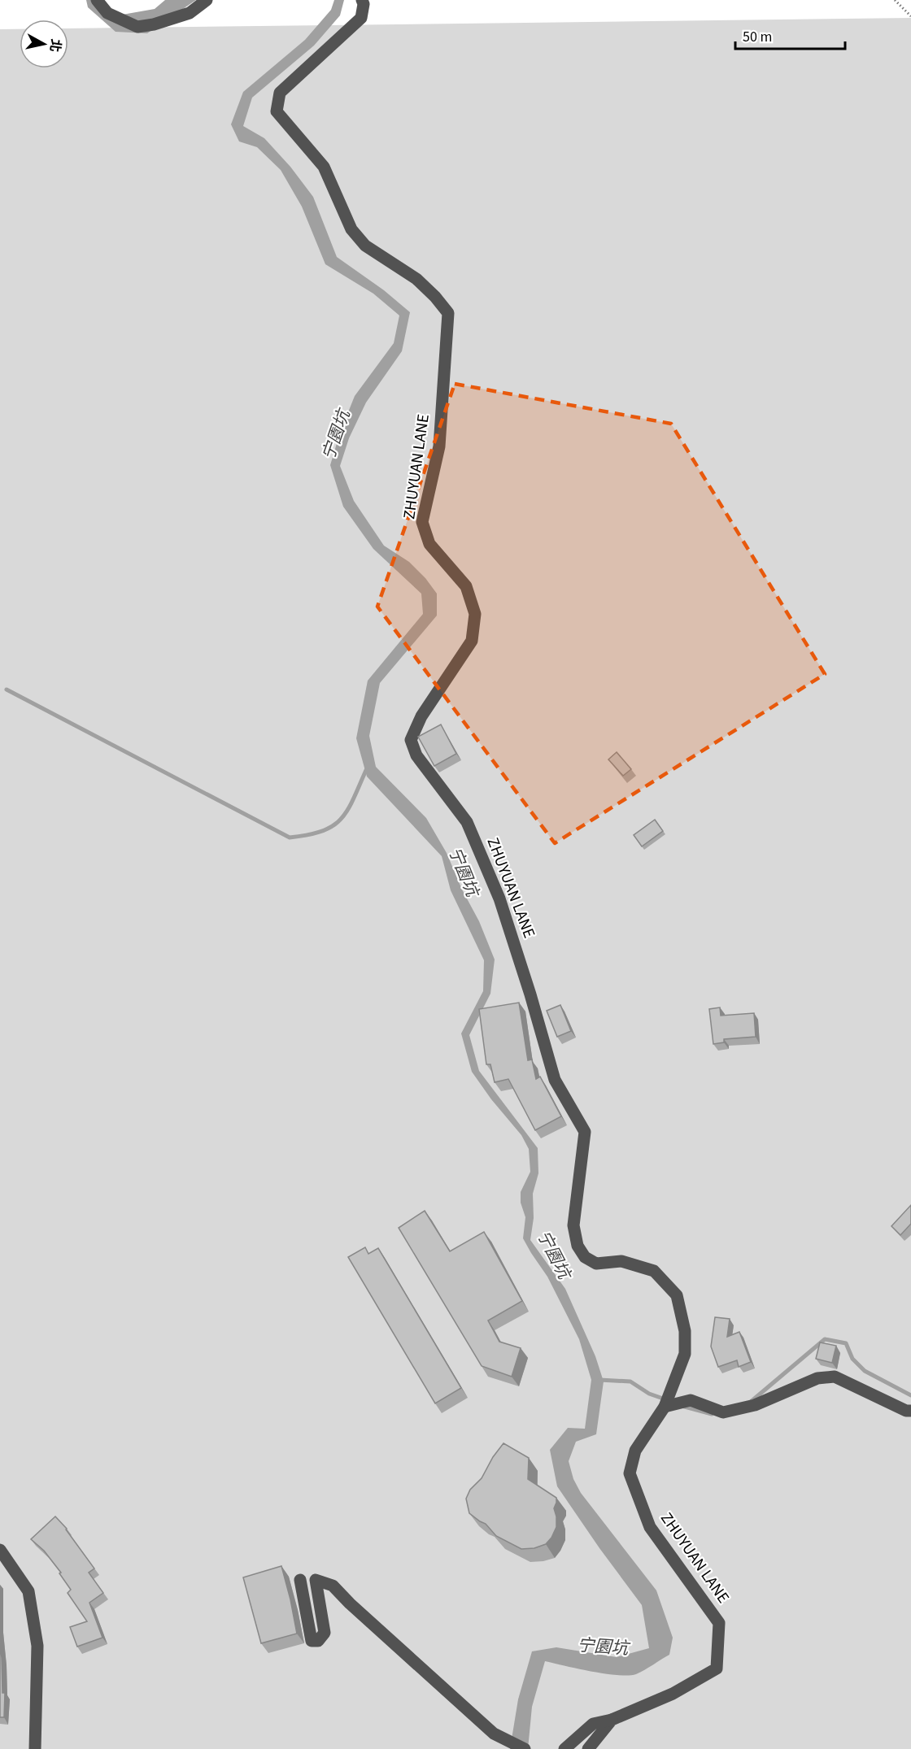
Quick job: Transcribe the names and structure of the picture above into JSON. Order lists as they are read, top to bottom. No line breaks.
{"streets":{"street":["ZHUYUAN LANE"]},"water":["宁園坑"],"scale_bar":"50 m","north":"right"}
